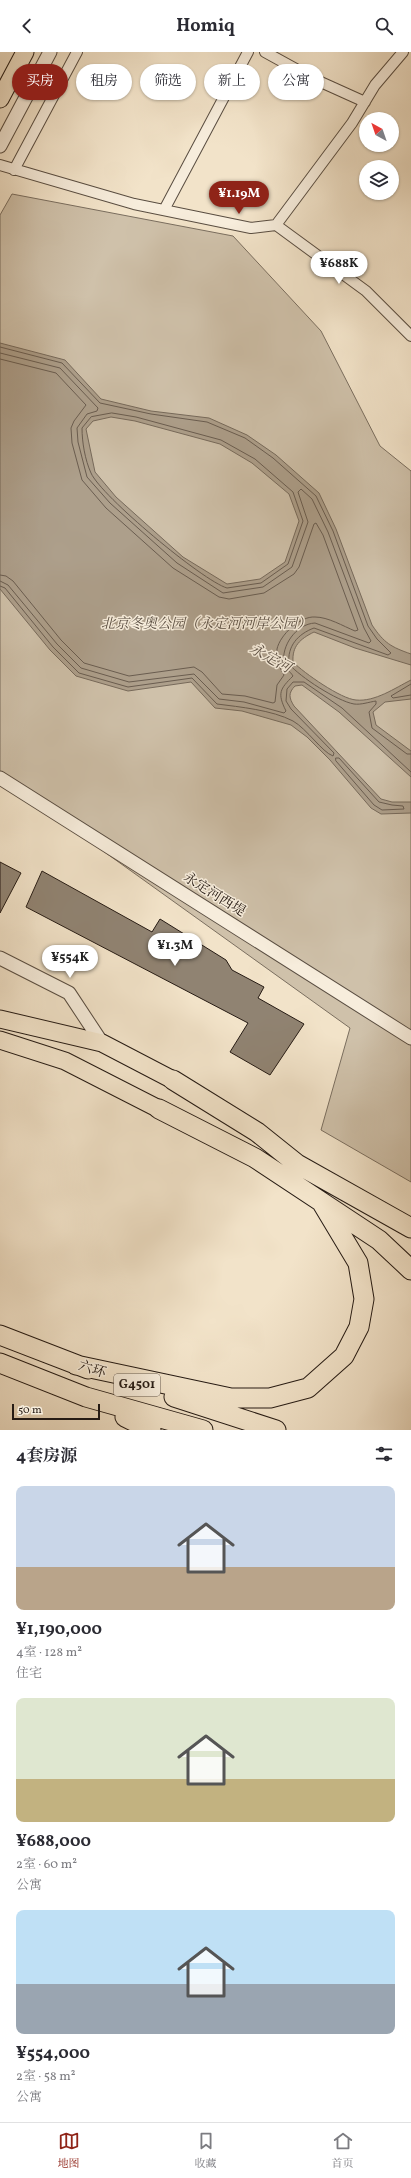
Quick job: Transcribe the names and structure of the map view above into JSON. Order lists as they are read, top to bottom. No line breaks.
{"streets":{"highway":["六环","G4501"],"street":["永定河西堤"]},"water":["永定河"],"parks":["北京冬奥公园（永定河河岸公园）"],"scale_bar":"50 m","north":"top left","page":{"header":"Homiq","chip":["买房","租房","筛选","新上","公寓"],"price":["¥1.19M","¥688K","¥1.3M","¥554K"],"scale":"50 m","heading":"4套房源","list":[{"name":"¥1,190,000","note":"4室 · 128 m² · 住宅"},{"name":"¥688,000","note":"2室 · 60 m² · 公寓"},{"name":"¥554,000","note":"2室 · 58 m² · 公寓"}],"tabs":["地图","收藏","首页"]}}
